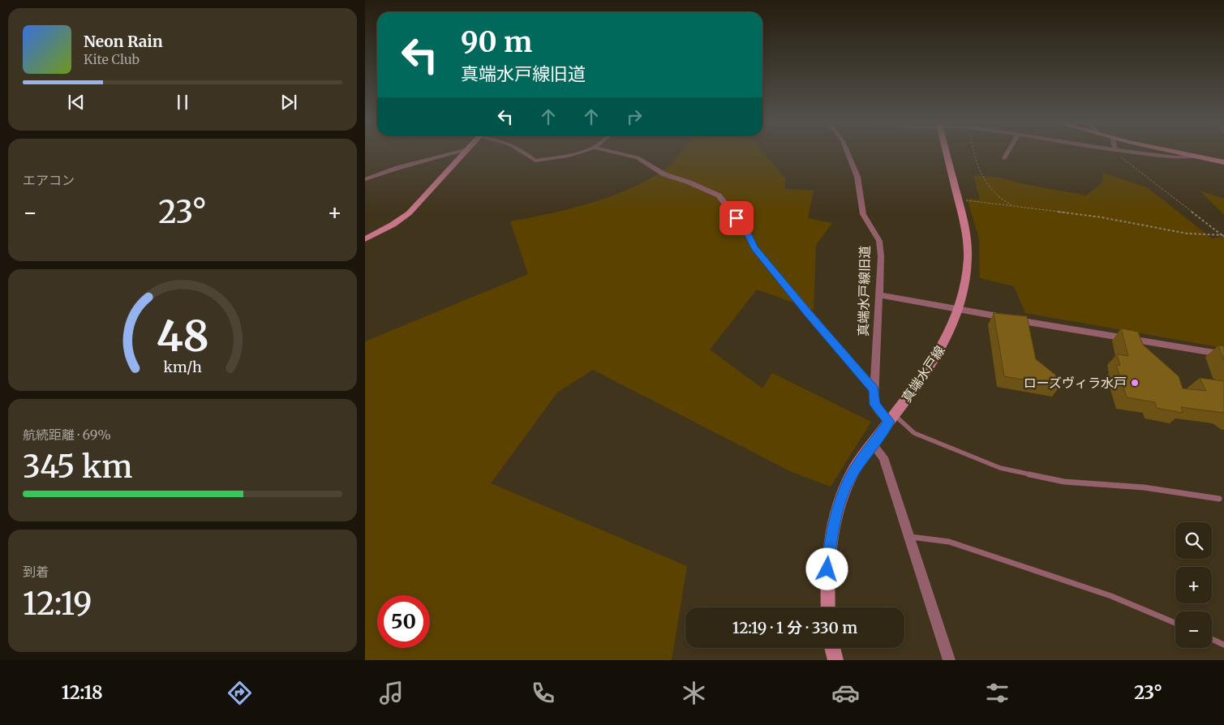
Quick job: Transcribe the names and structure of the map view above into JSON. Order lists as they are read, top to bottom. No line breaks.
{"streets":{"main road":["真端水戸線"],"street":["真端水戸線旧道"]},"crossings":[["真端水戸線旧道","真端水戸線"]],"places":["ローズヴィラ水戸"],"page":{"turn":["90 m","真端水戸線旧道"],"song":["Neon Rain","Kite Club"],"tile":["エアコン",["航続距離 · 69%","345 km"],["到着","12:19"]],"heat":["−","23°","+"],"map_buttons":["+","−"],"limit":"50","trip":"12:19 · 1 分 · 330 m","tabs":["12:18","23°"],"gauge":["48","km/h"]}}
